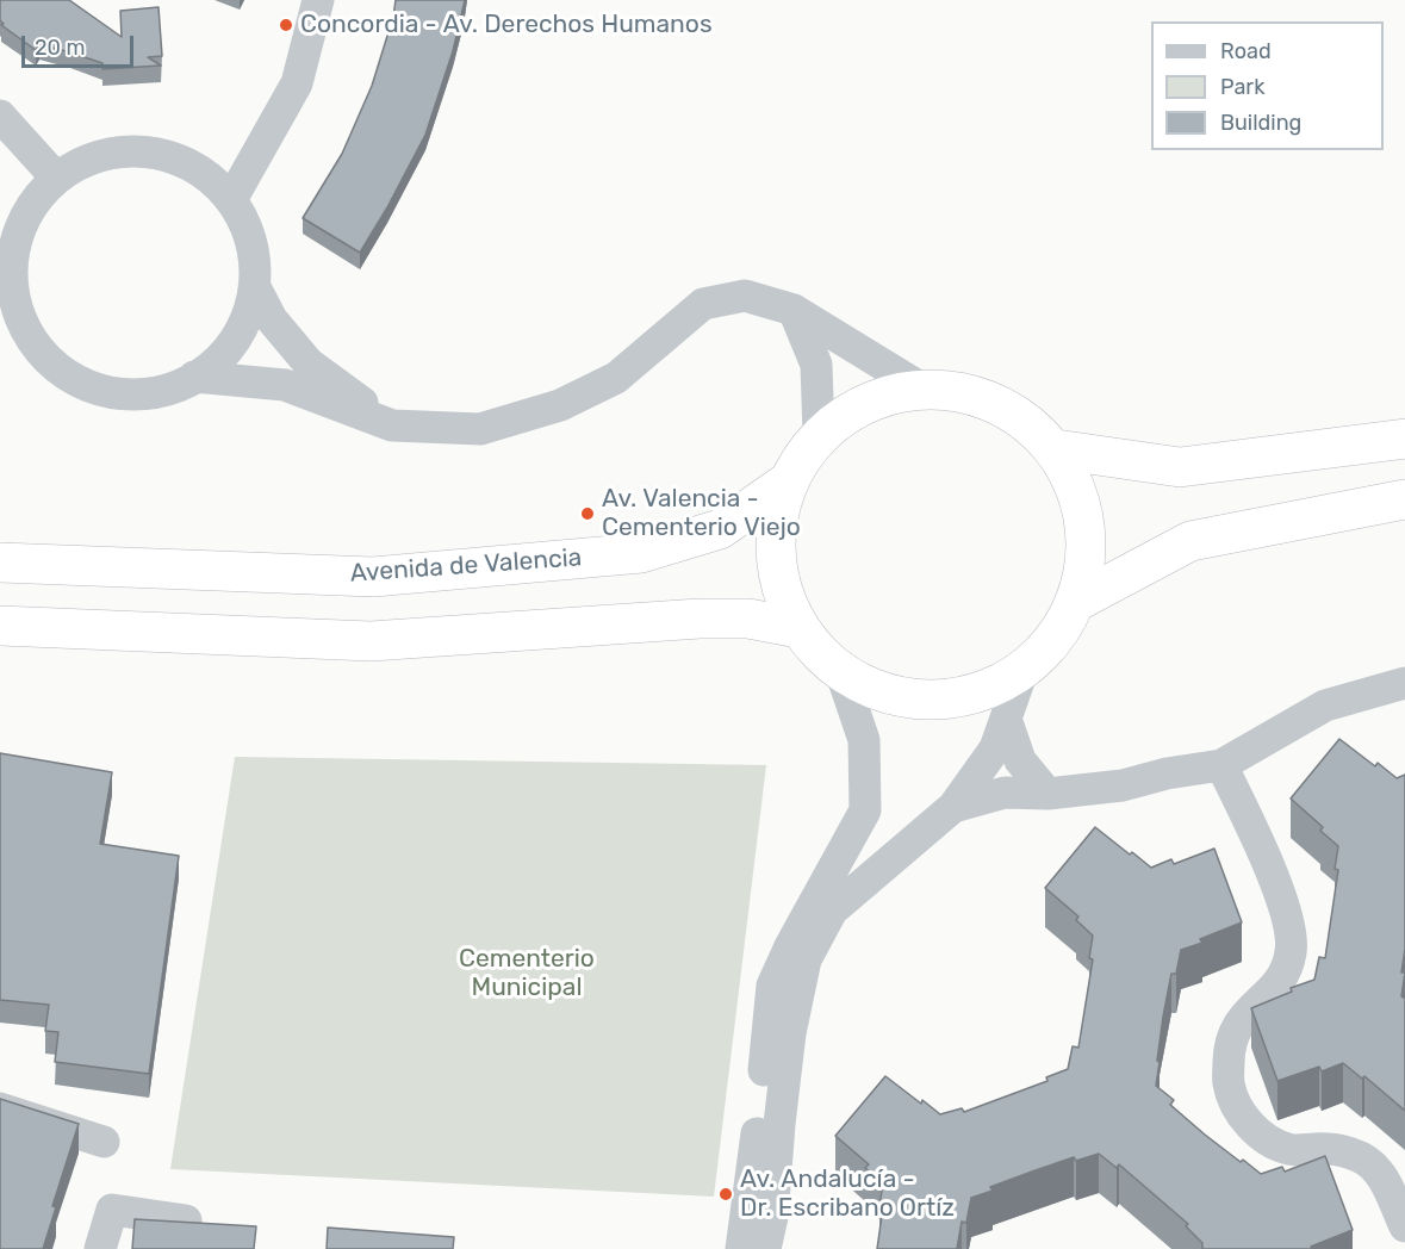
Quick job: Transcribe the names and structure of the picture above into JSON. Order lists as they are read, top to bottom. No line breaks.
{"streets":{"highway":["Avenida de Valencia"]},"parks":["Cementerio Municipal"],"places":["Concordia - Av. Derechos Humanos","Av. Valencia - Cementerio Viejo","Av. Andalucía - Dr. Escribano Ortíz"],"legend":["Road","Park","Building"],"scale_bar":"20 m"}
